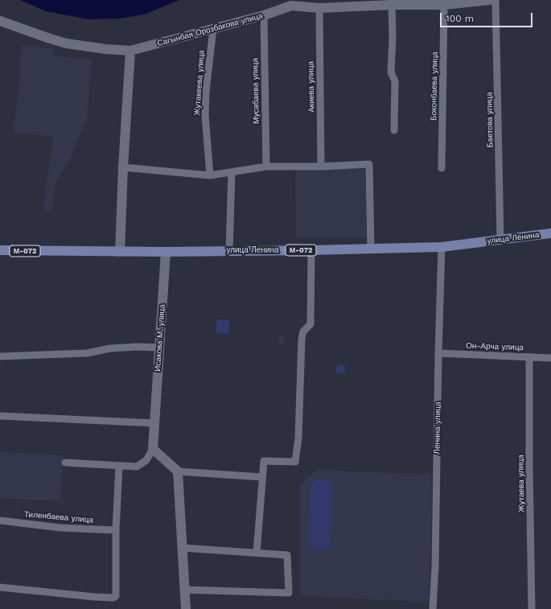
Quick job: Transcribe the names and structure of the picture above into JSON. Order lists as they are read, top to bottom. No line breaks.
{"streets":{"main road":["улица Ленина","М-072"],"street":["Сагынбая Орозбакова улица","Жутакеева улица","Боконбаева улица","Акиева улица","Мусабаева улица","Баетова улица","Исакова М. улица","Он-Арча улица","Ленина улица","Жутаева улица","Тиленбаева улица"]},"crossings":[["Сагынбая Орозбакова улица","Жутакеева улица"],["Сагынбая Орозбакова улица","Боконбаева улица"],["Сагынбая Орозбакова улица","Акиева улица"],["Сагынбая Орозбакова улица","Мусабаева улица"],["Баетова улица","улица Ленина"],["улица Ленина","Исакова М. улица"],["улица Ленина","Ленина улица"],["Он-Арча улица","Ленина улица"],["Он-Арча улица","Жутаева улица"]],"scale_bar":"100 m"}
